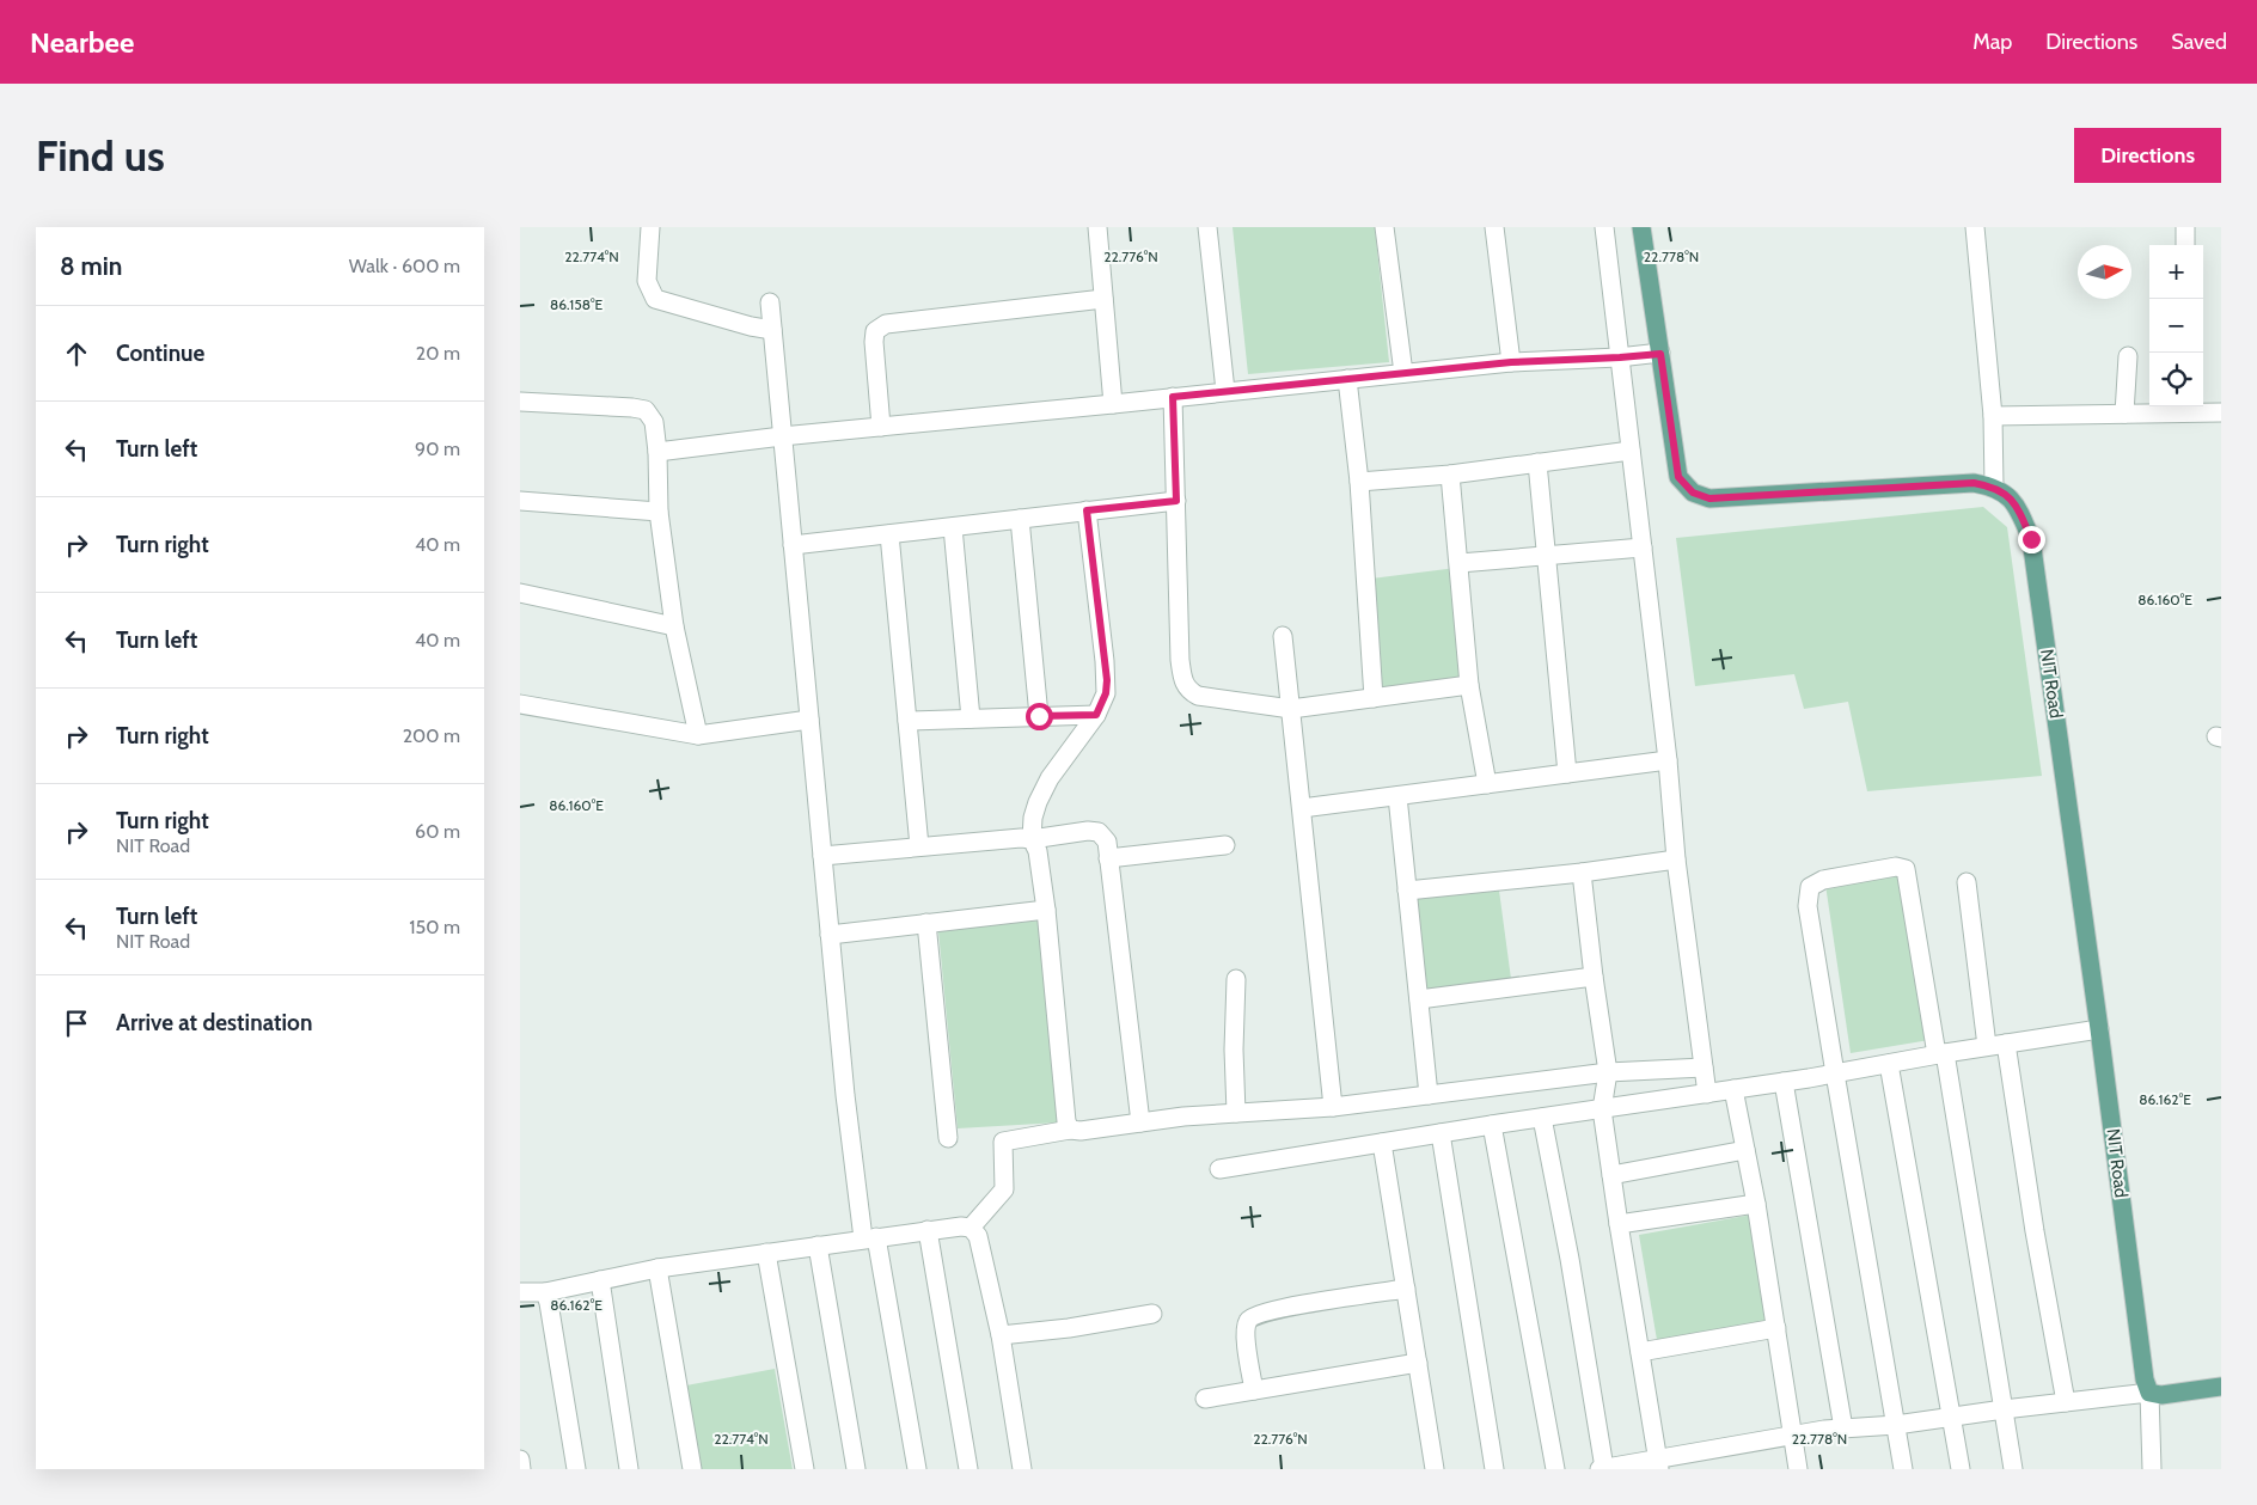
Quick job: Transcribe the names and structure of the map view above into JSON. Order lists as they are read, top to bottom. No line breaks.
{"streets":{"main road":["NIT Road"]},"north":"right","page":{"header":"Nearbee","nav":["Map","Directions","Saved"],"buttons":"Directions","title":"Find us","heading":["8 min","Walk · 600 m"],"map_buttons":["+","−"],"list":[["Continue","20 m"],["Turn left","90 m"],["Turn right","40 m"],["Turn left","40 m"],["Turn right","200 m"],["Turn right","NIT Road","60 m"],["Turn left","NIT Road","150 m"],"Arrive at destination"]},"coordinates":["22.774°N","22.776°N","22.778°N","86.158°E","86.160°E","86.162°E"]}
